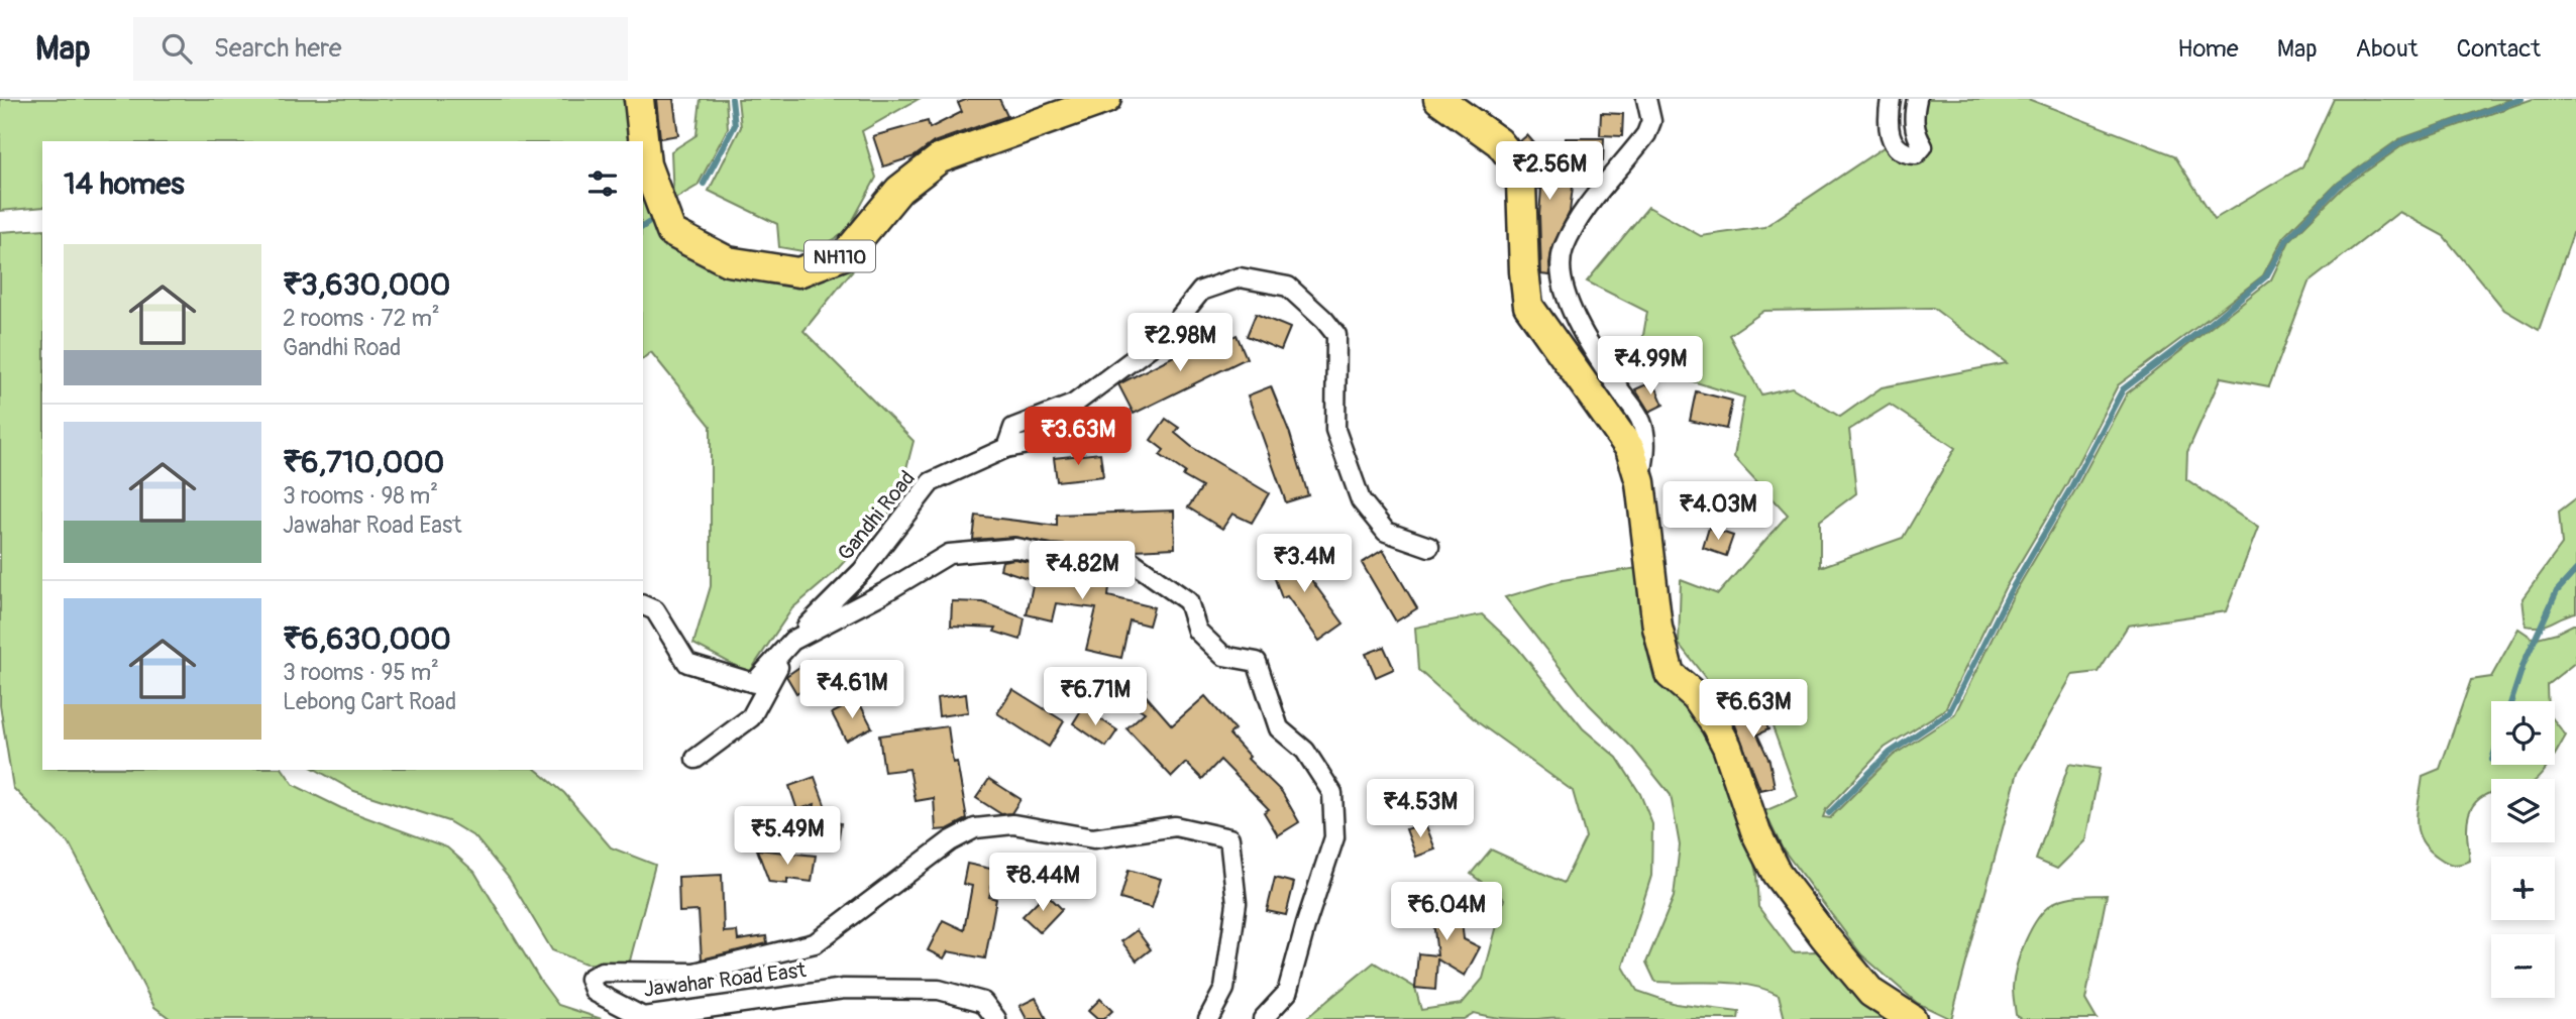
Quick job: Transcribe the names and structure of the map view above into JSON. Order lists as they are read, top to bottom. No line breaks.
{"streets":{"highway":["NH110"],"street":["Gandhi Road","Jawahar Road East"]},"page":{"header":"Map","search":"Search here","nav":["Home","Map","About","Contact"],"price":["₹2.56M","₹2.98M","₹4.99M","₹3.63M","₹4.03M","₹3.4M","₹4.82M","₹4.61M","₹6.71M","₹6.63M","₹4.53M","₹5.49M","₹8.44M","₹6.04M"],"heading":"14 homes","list":[{"name":"₹3,630,000","note":"2 rooms · 72 m² · Gandhi Road"},{"name":"₹6,710,000","note":"3 rooms · 98 m² · Jawahar Road East"},{"name":"₹6,630,000","note":"3 rooms · 95 m² · Lebong Cart Road"}],"map_buttons":["+","−"]}}
